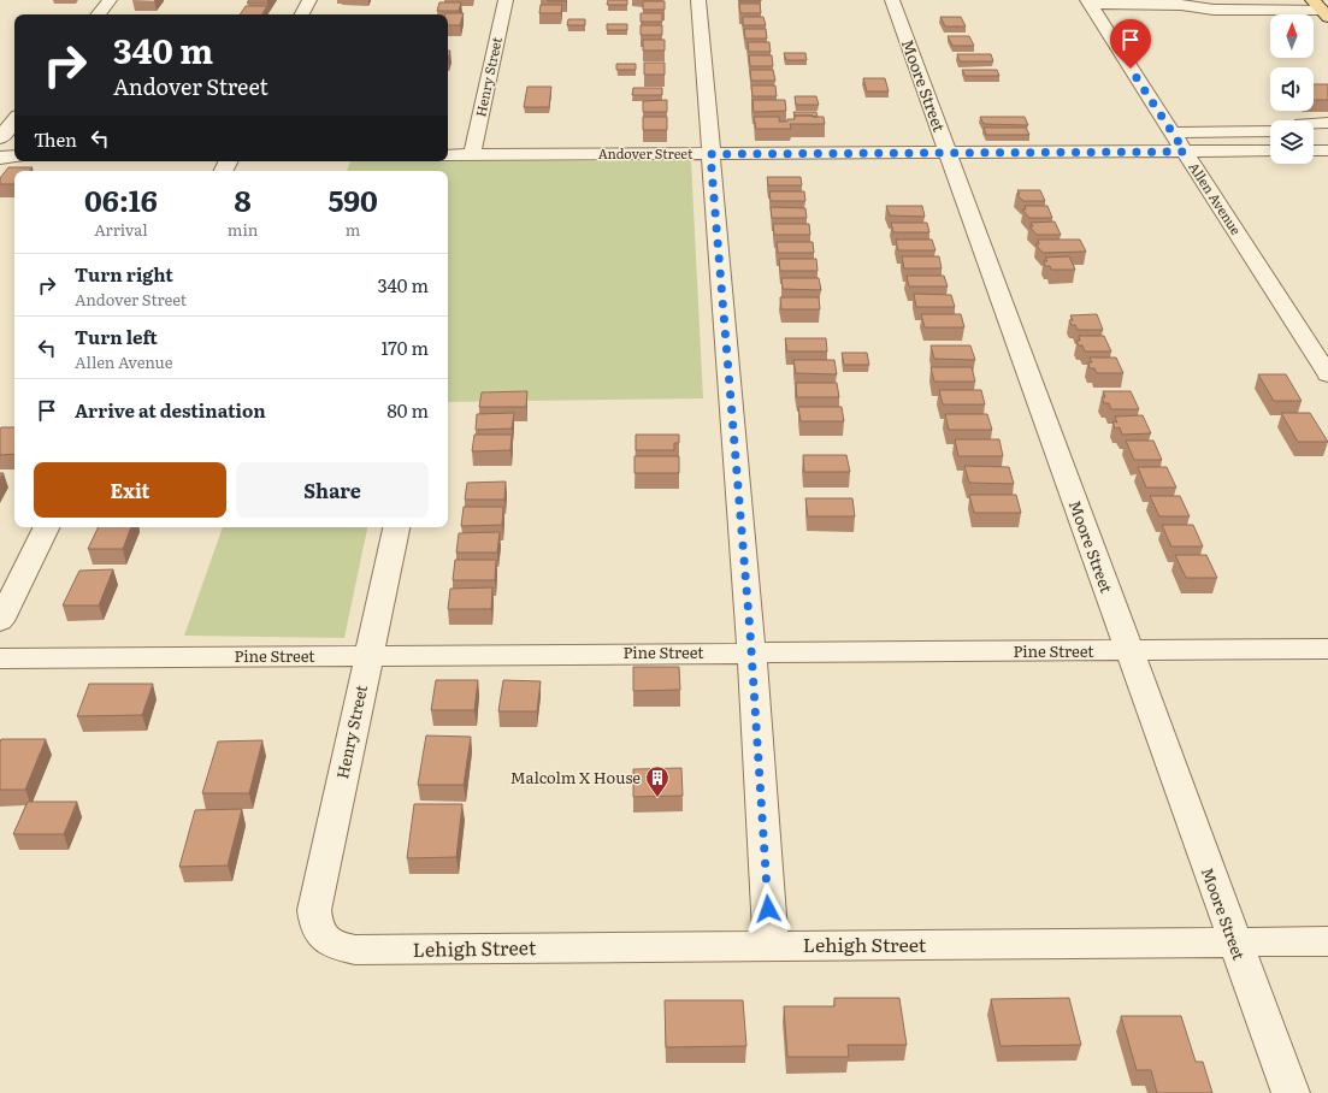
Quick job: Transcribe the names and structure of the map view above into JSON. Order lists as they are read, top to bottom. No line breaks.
{"streets":{"street":["Henry Street","Moore Street","Andover Street","Allen Avenue","Pine Street","Lehigh Street"]},"crossings":[["Henry Street","Andover Street"],["Henry Street","Pine Street"],["Henry Street","Lehigh Street"],["Moore Street","Andover Street"],["Moore Street","Pine Street"],["Moore Street","Lehigh Street"],["Andover Street","Allen Avenue"]],"places":{"building":["Malcolm X House"]},"north":"top","page":{"turn":["340 m","Andover Street"],"then":"Then","eta":["06:16","Arrival","8","min","590","m"],"list":[{"name":"Turn right","note":"Andover Street","value":"340 m"},{"name":"Turn left","note":"Allen Avenue","value":"170 m"},{"name":"Arrive at destination","value":"80 m"}],"buttons":["Exit","Share"]}}
